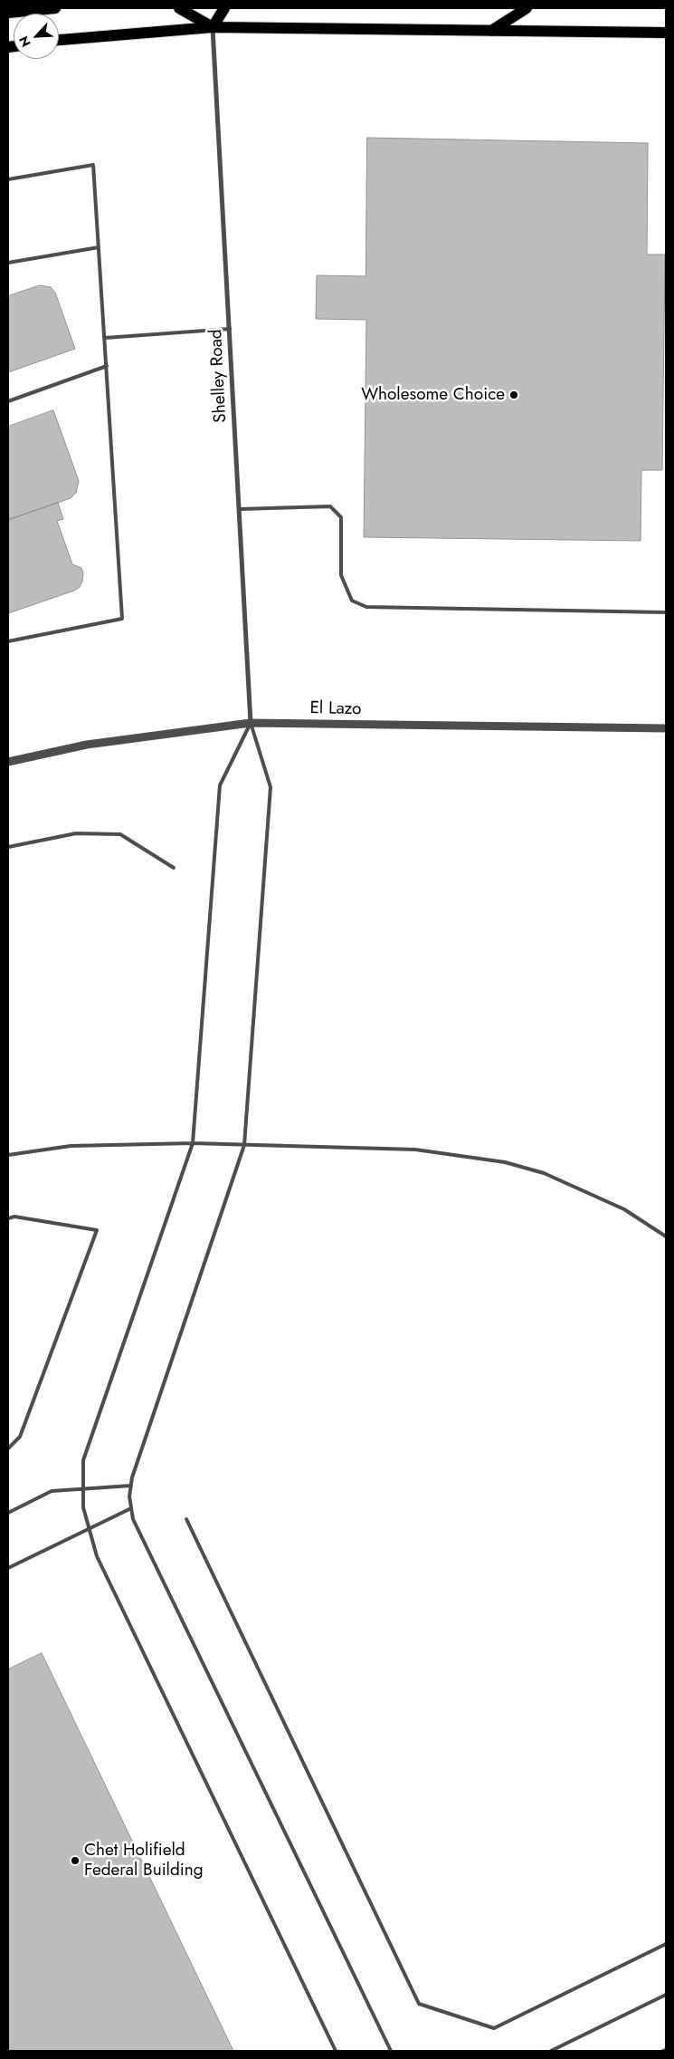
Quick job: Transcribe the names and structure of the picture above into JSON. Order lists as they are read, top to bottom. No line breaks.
{"streets":{"street":["Shelley Road","El Lazo"]},"crossings":[["Shelley Road","El Lazo"]],"places":["Wholesome Choice","Chet Holifield Federal Building"],"north":"bottom left"}
